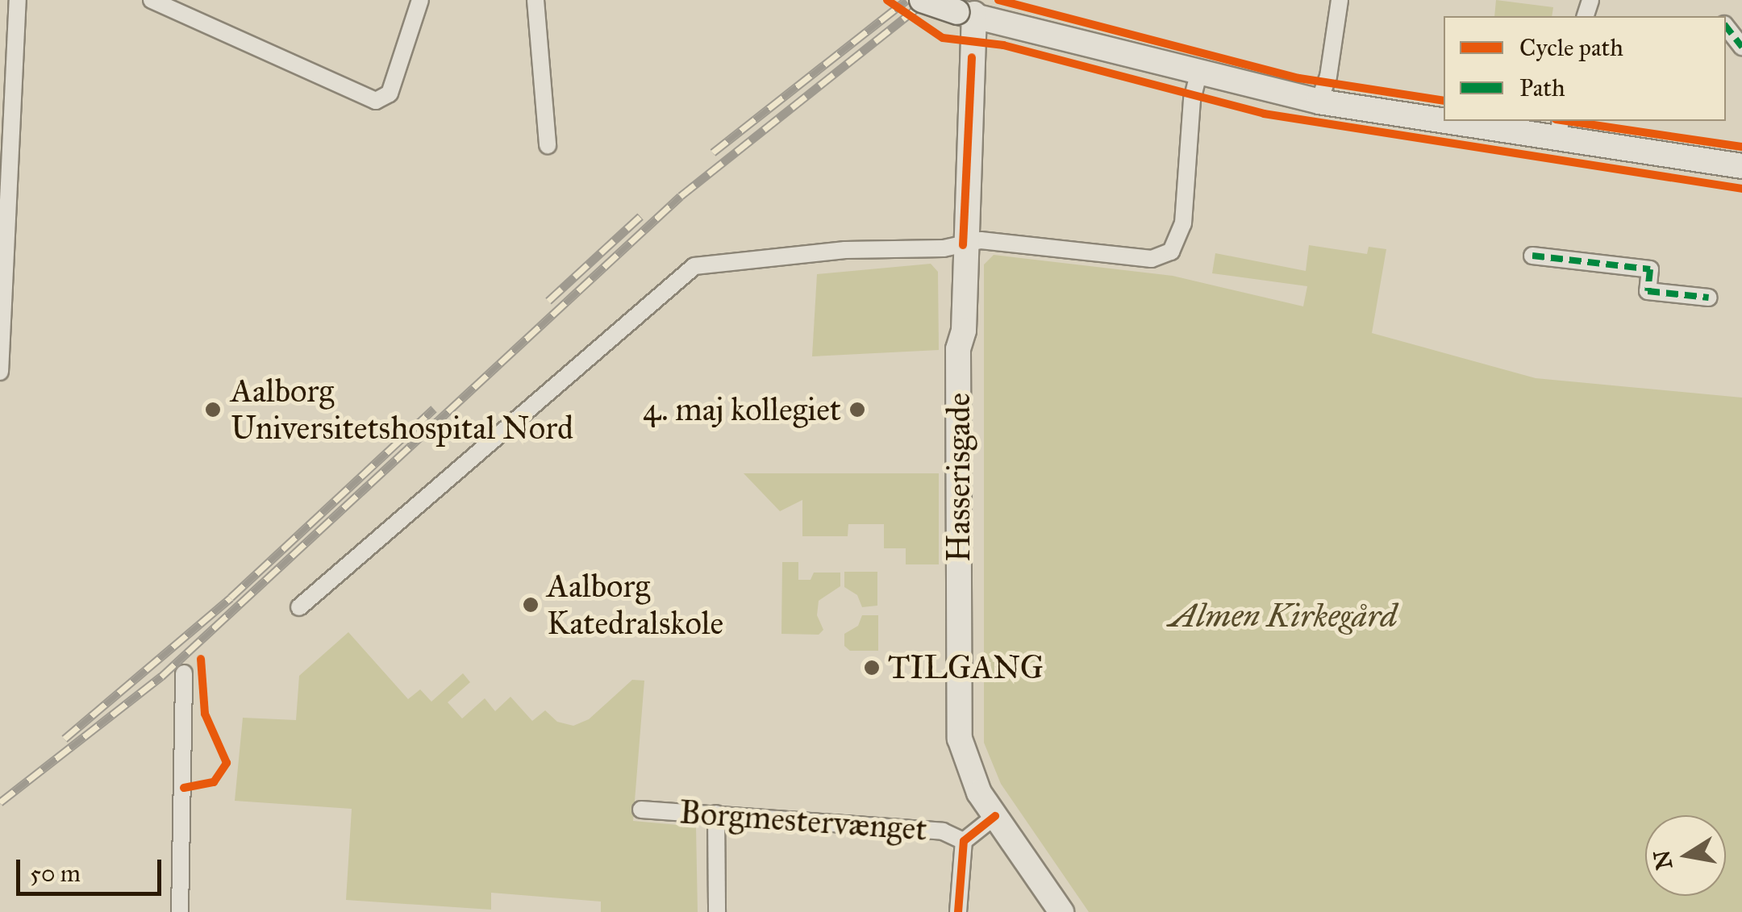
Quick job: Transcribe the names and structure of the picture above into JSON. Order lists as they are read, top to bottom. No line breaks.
{"streets":{"street":["Hasserisgade","Borgmestervænget"]},"parks":["Almen Kirkegård"],"places":["Aalborg Universitetshospital Nord","4. maj kollegiet","Aalborg Katedralskole","TILGANG"],"legend":["Cycle path","Path"],"scale_bar":"50 m","north":"left"}
